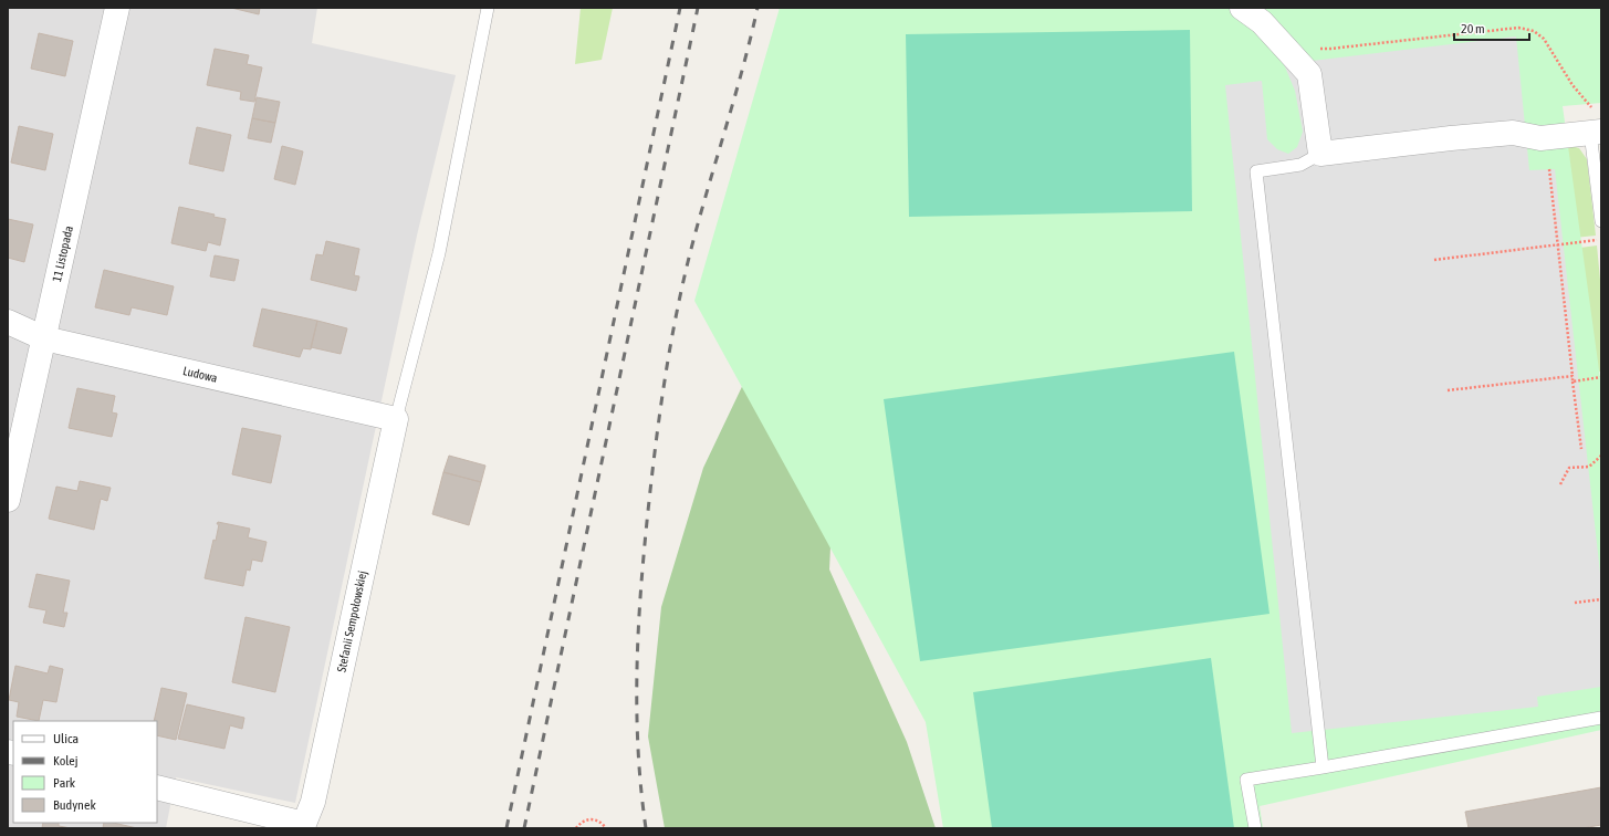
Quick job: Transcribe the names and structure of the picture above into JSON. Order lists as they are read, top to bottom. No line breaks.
{"streets":{"street":["11 Listopada","Ludowa","Stefanii Sempołowskiej"]},"crossings":[["11 Listopada","Ludowa"],["Ludowa","Stefanii Sempołowskiej"]],"legend":["Ulica","Kolej","Park","Budynek"],"scale_bar":"20 m"}
